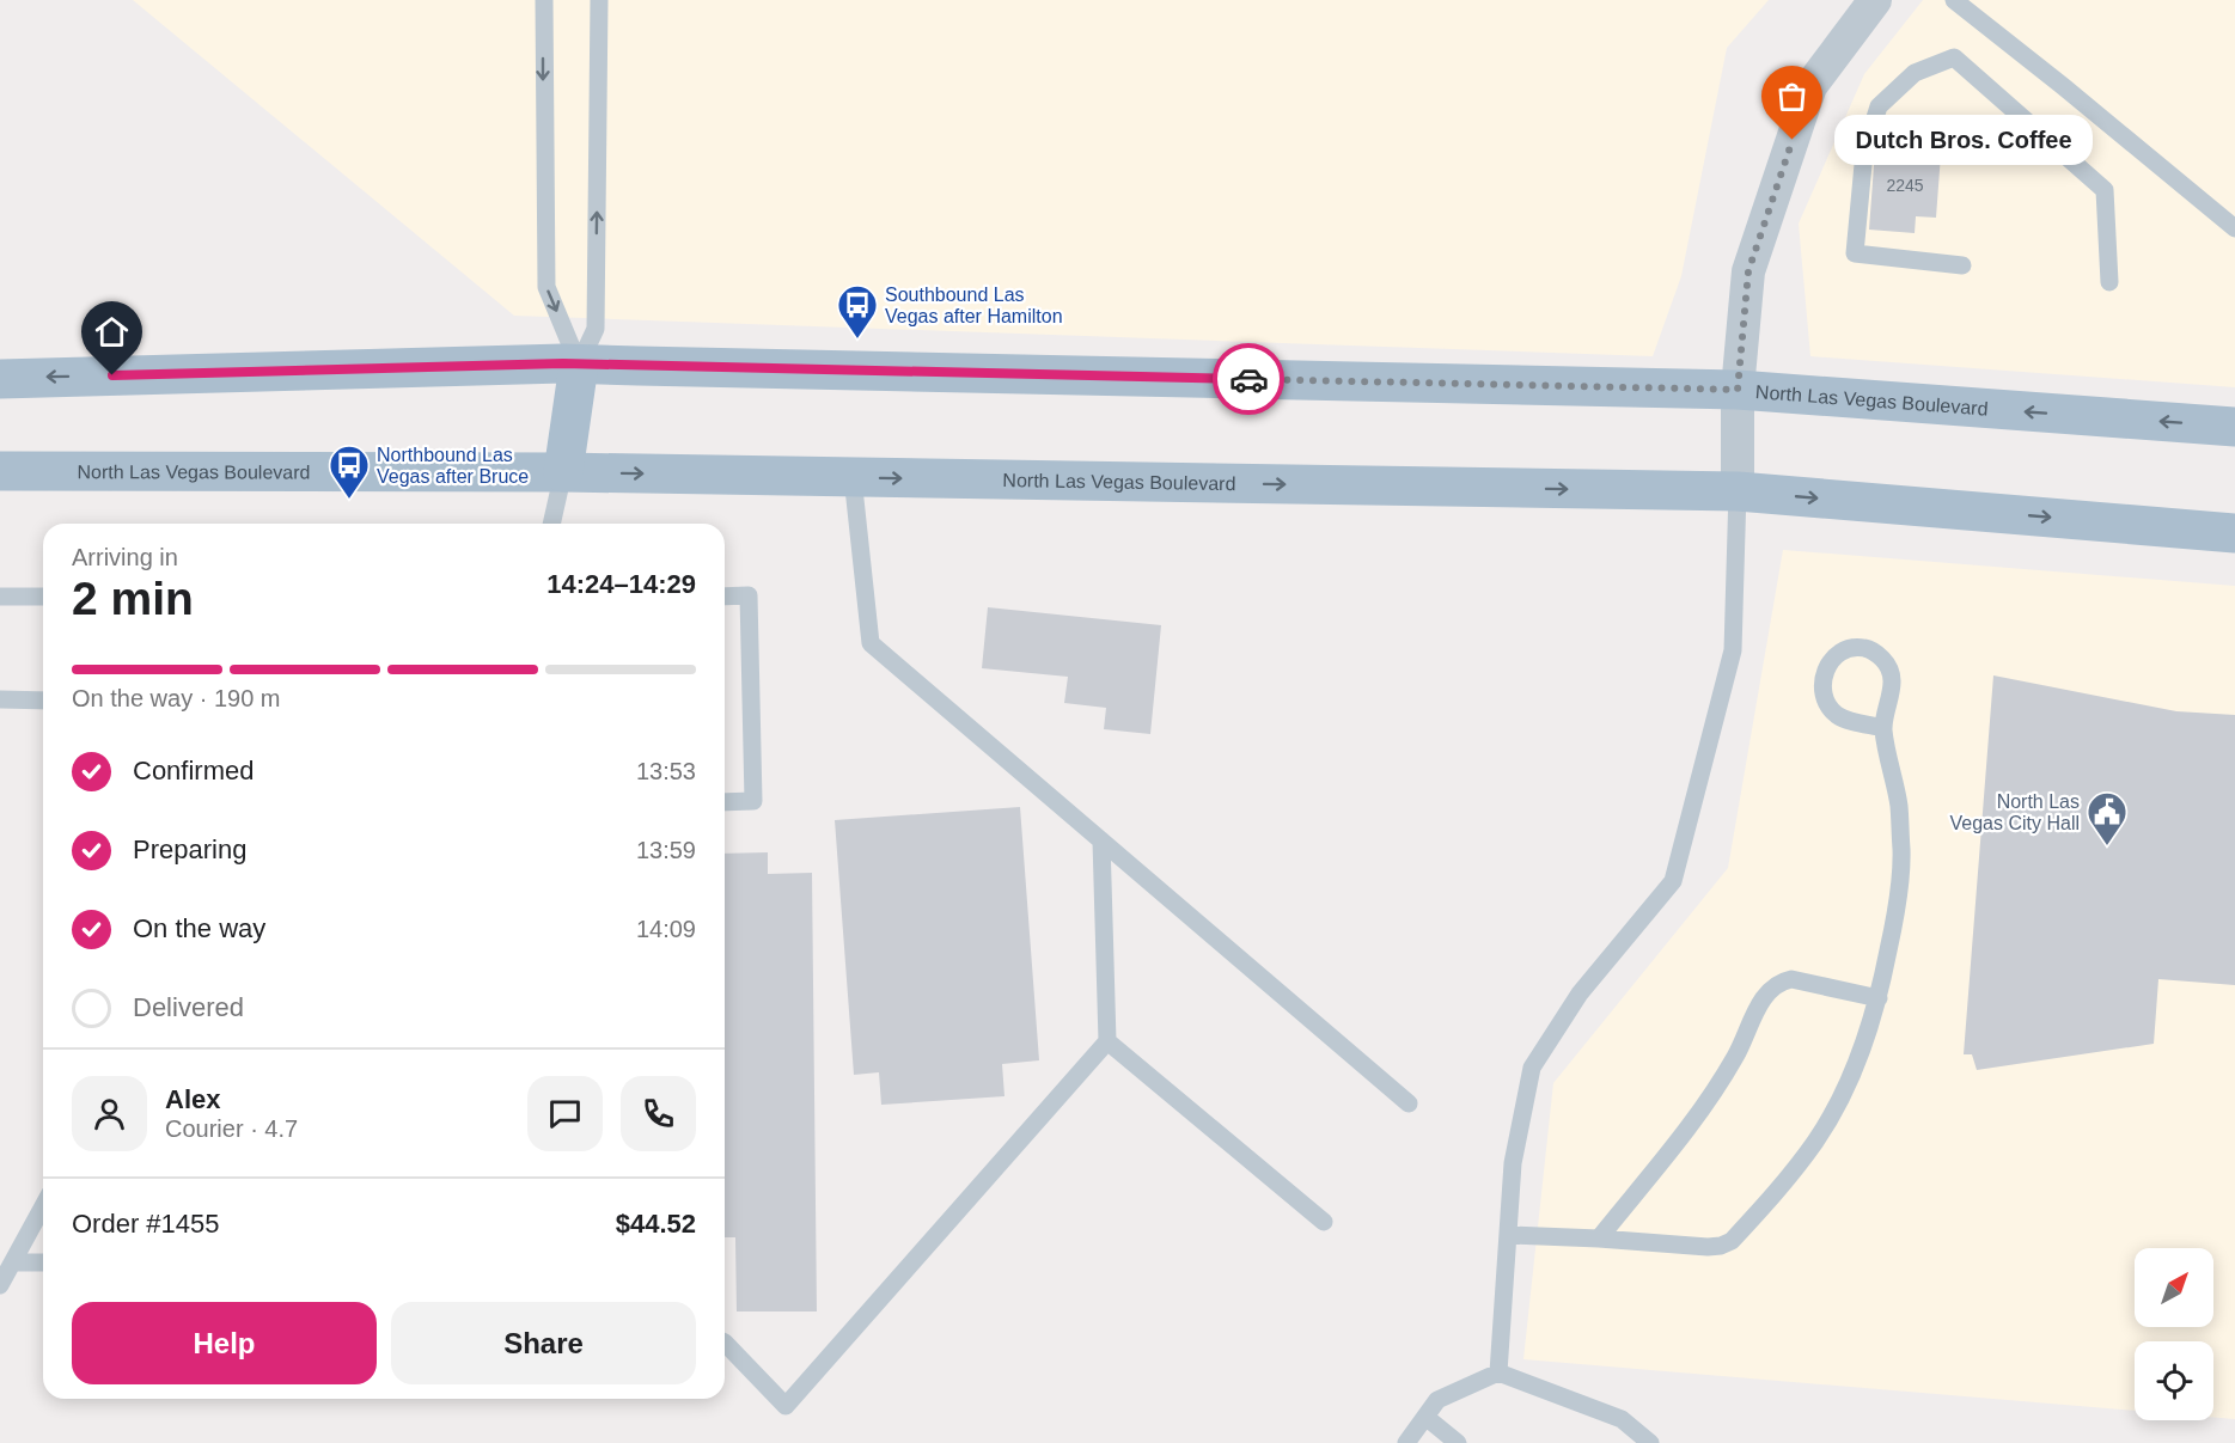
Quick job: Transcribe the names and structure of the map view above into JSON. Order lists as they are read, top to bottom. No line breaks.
{"streets":{"main road":["North Las Vegas Boulevard"]},"places":{"other":["Dutch Bros. Coffee"],"bus stop":["Southbound Las Vegas after Hamilton","Northbound Las Vegas after Bruce"],"public building":["North Las Vegas City Hall"]},"house_numbers":["2245"],"north":"top right","page":{"bubble":"Dutch Bros. Coffee","heading":["2 min","Arriving in","14:24–14:29"],"panel":["Alex","Courier · 4.7","Order #1455","$44.52"],"bar":"On the way · 190 m","list":[["Confirmed","13:53"],["Preparing","13:59"],["On the way","14:09"],"Delivered"],"buttons":["Help","Share"]}}
